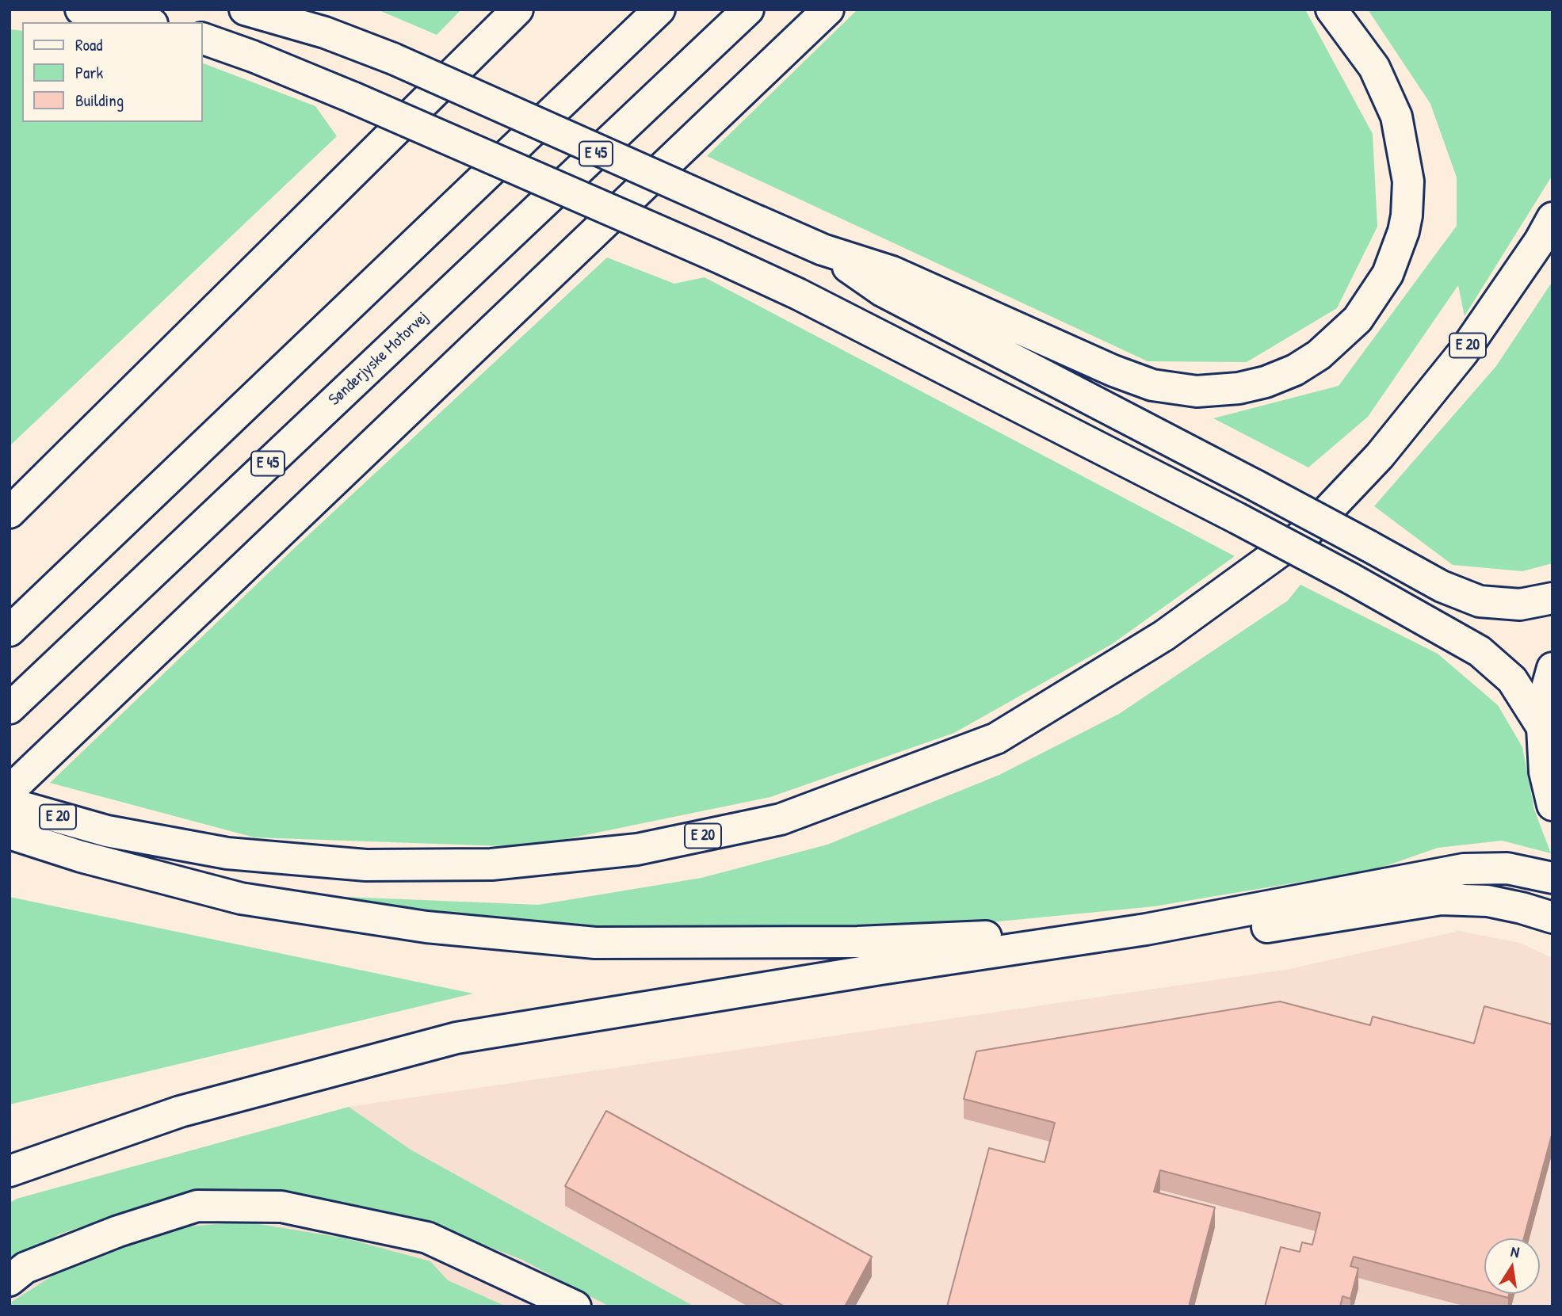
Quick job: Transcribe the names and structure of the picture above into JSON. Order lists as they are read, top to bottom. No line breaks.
{"streets":{"main road":["E 45","E 20","Sønderjyske Motorvej"]},"legend":["Road","Park","Building"],"north":"top"}
